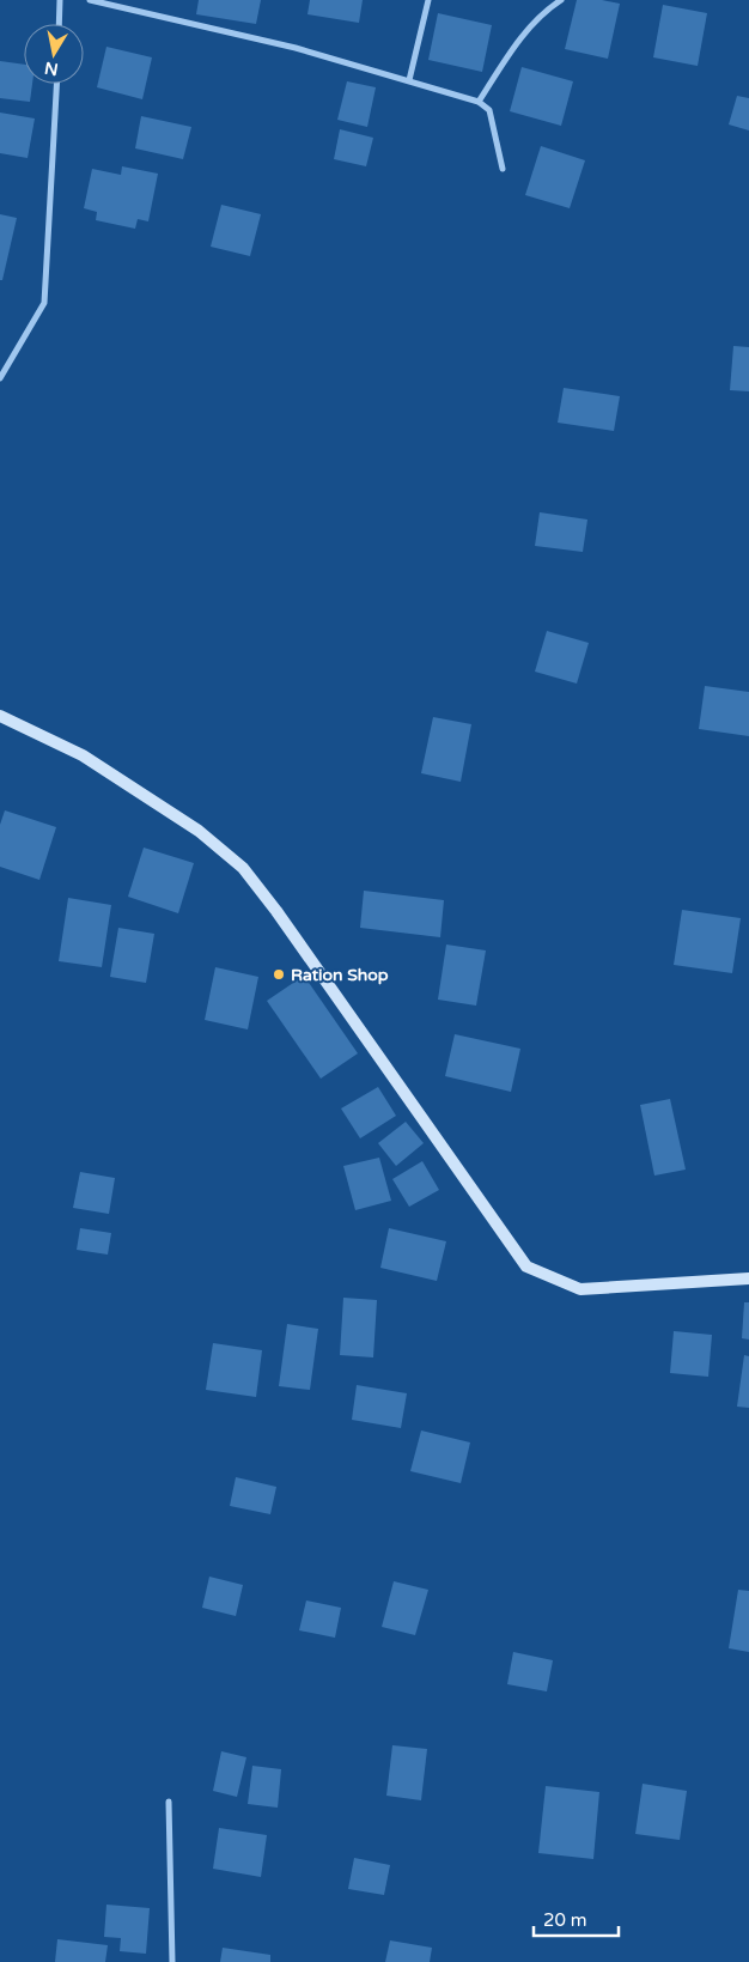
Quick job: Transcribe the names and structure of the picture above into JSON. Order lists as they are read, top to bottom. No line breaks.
{"places":["Ration Shop"],"scale_bar":"20 m","north":"bottom"}
